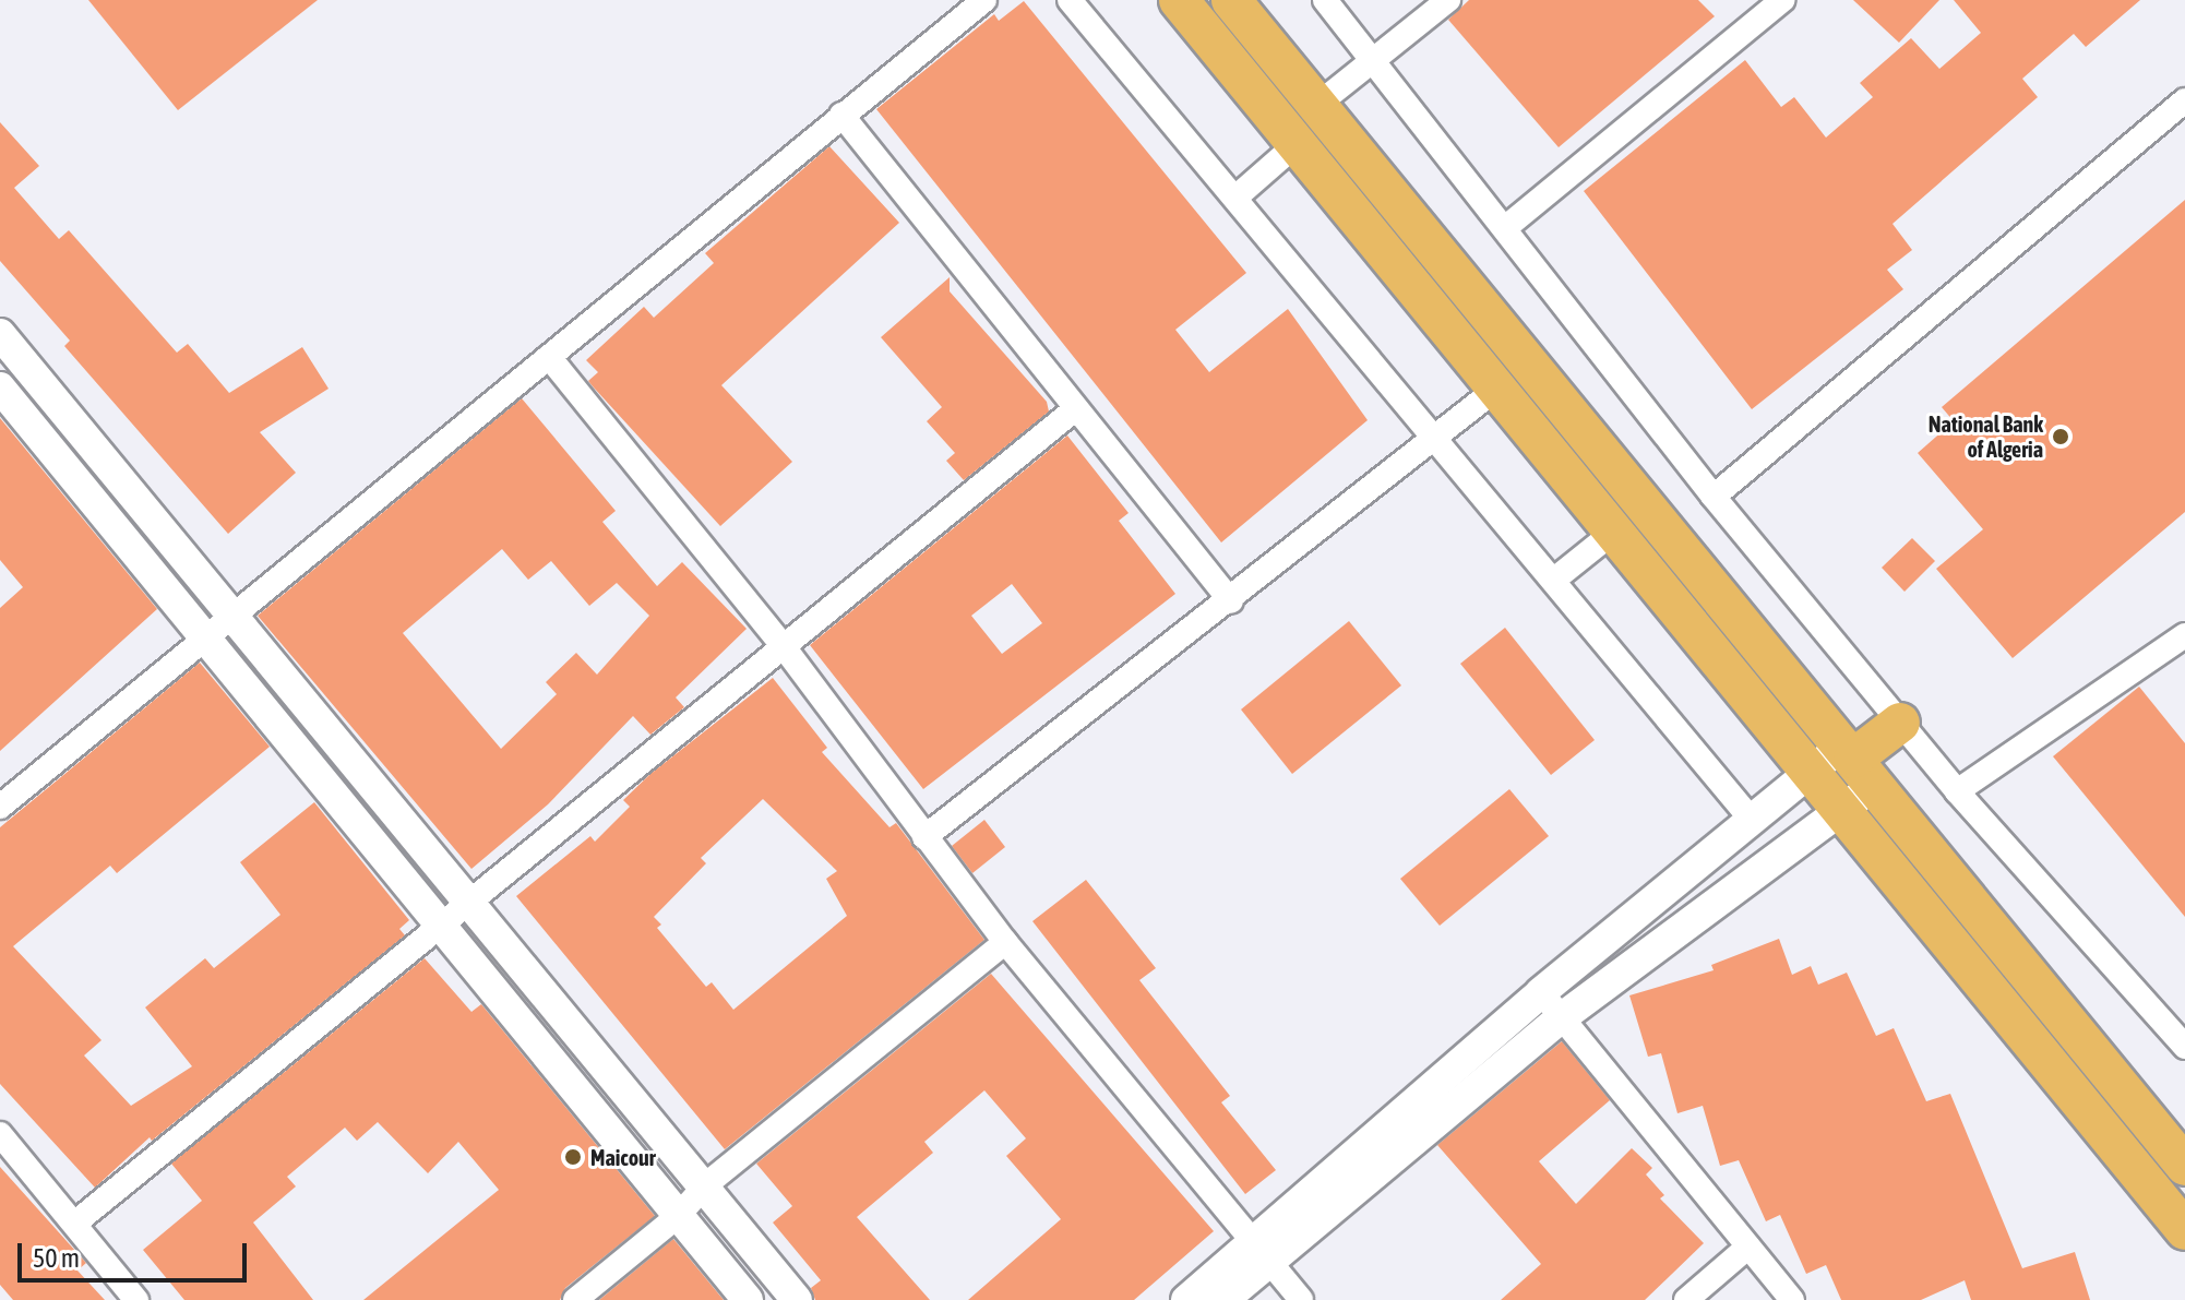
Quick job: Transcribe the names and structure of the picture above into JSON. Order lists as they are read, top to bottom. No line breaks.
{"places":["National Bank of Algeria","Maicour"],"scale_bar":"50 m"}
